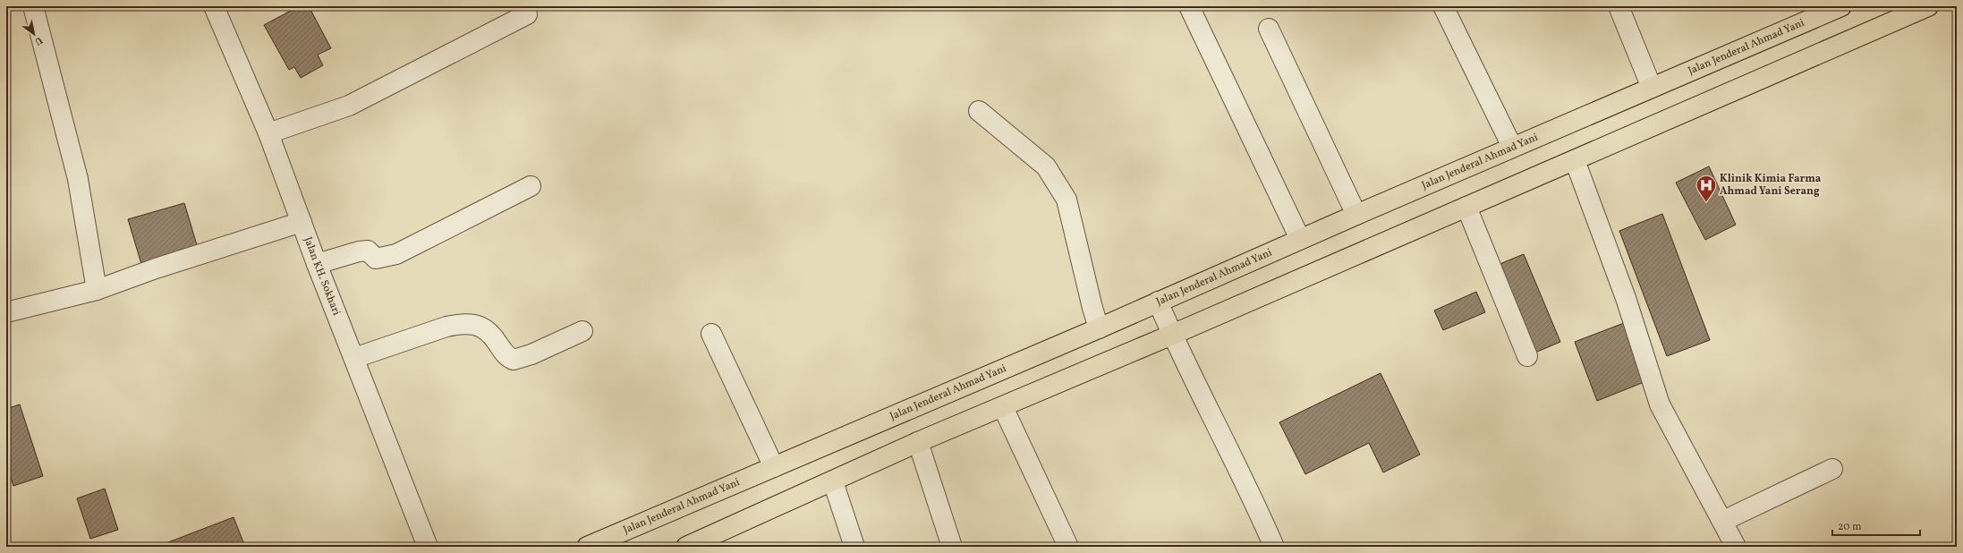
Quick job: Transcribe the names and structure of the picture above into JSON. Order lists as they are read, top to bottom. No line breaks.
{"streets":{"main road":["Jalan Jenderal Ahmad Yani"],"street":["Jalan KH. Sokhari"]},"places":{"hospital":["Klinik Kimia Farma Ahmad Yani Serang"]},"scale_bar":"20 m","north":"bottom right"}
